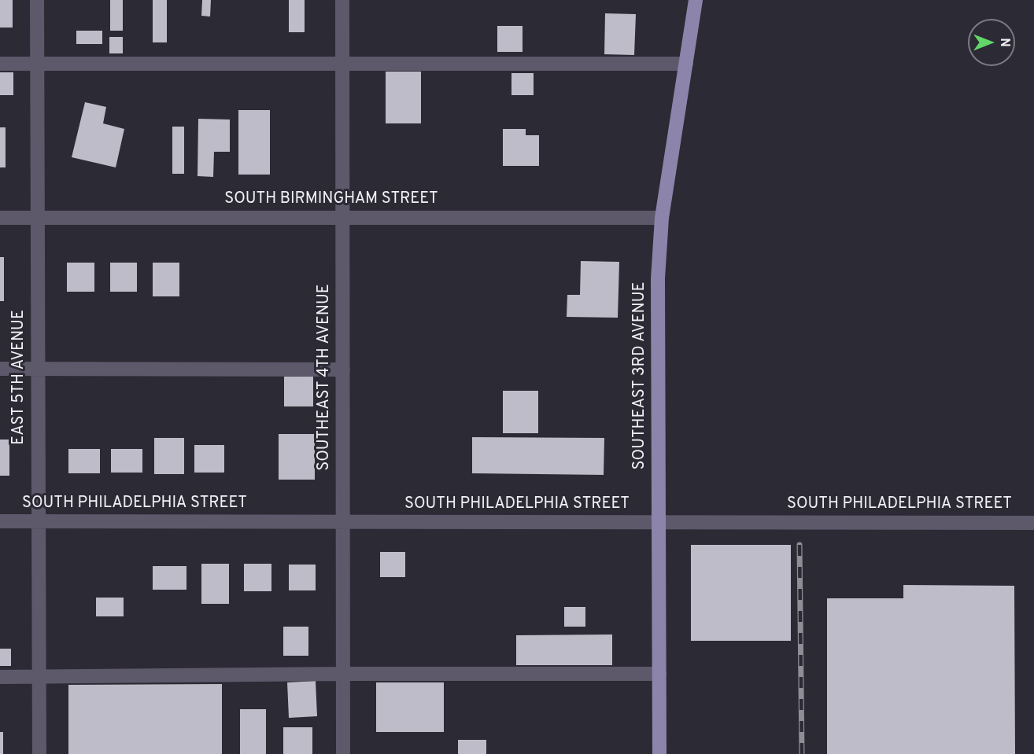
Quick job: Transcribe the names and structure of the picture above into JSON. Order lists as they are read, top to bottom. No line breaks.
{"streets":{"main road":["SOUTHEAST 3RD AVENUE"],"street":["SOUTH BIRMINGHAM STREET","EAST 5TH AVENUE","SOUTHEAST 4TH AVENUE","SOUTH PHILADELPHIA STREET"]},"crossings":[["SOUTH BIRMINGHAM STREET","SOUTHEAST 3RD AVENUE"],["SOUTH BIRMINGHAM STREET","EAST 5TH AVENUE"],["SOUTH BIRMINGHAM STREET","SOUTHEAST 4TH AVENUE"],["SOUTHEAST 3RD AVENUE","SOUTH PHILADELPHIA STREET"],["EAST 5TH AVENUE","SOUTH PHILADELPHIA STREET"],["SOUTHEAST 4TH AVENUE","SOUTH PHILADELPHIA STREET"]],"north":"right"}
